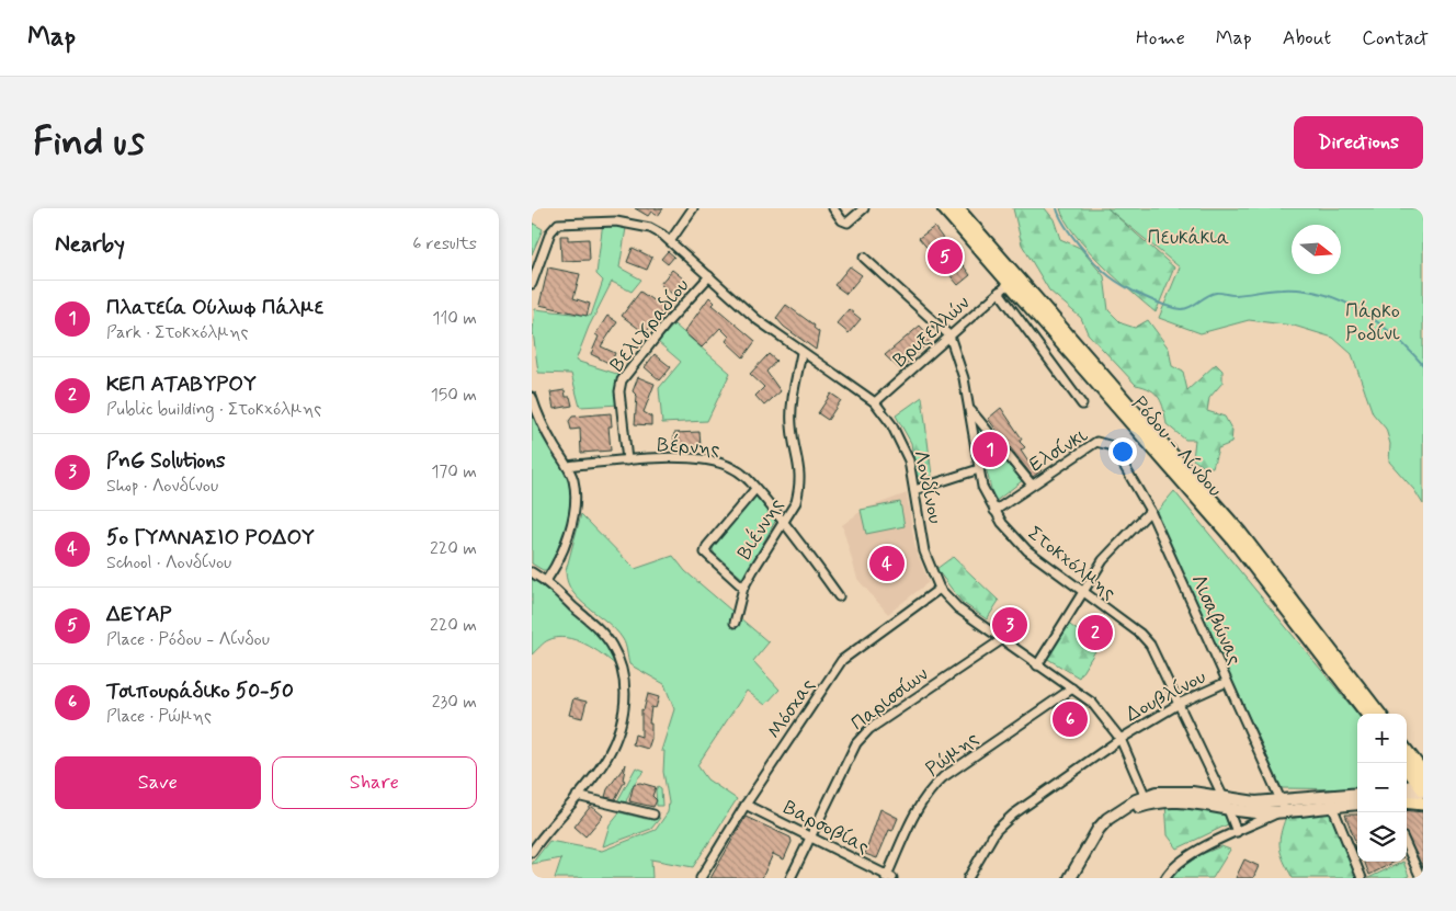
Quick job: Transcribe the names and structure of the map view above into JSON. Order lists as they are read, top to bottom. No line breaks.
{"streets":{"main road":["Ρόδου - Λίνδου"],"street":["Βελιγραδίου","Βρυξελλών","Βέρνης","Ελσίνκι","Λονδίνου","Βιέννης","Στοκχόλμης","Λισαβώνας","Δουβλίνου","Παρισσίων","Μόσχας","Ρώμης","Βαρσοβίας"]},"crossings":[["Βελιγραδίου","Βέρνης"],["Βελιγραδίου","Λονδίνου"],["Βρυξελλών","Ρόδου - Λίνδου"],["Βρυξελλών","Λονδίνου"],["Βρυξελλών","Στοκχόλμης"],["Βέρνης","Βιέννης"],["Ελσίνκι","Στοκχόλμης"],["Ελσίνκι","Λισαβώνας"],["Λονδίνου","Βιέννης"],["Λονδίνου","Δουβλίνου"],["Λονδίνου","Παρισσίων"],["Λονδίνου","Μόσχας"],["Λονδίνου","Ρώμης"],["Στοκχόλμης","Δουβλίνου"],["Λισαβώνας","Δουβλίνου"],["Παρισσίων","Βαρσοβίας"],["Μόσχας","Βαρσοβίας"],["Ρώμης","Βαρσοβίας"]],"parks":["Πευκάκια","Πάρκο Ροδίνι"],"north":"right","page":{"header":"Map","nav":["Home","Map","About","Contact"],"buttons":["Directions",["Save","Share"]],"title":"Find us","heading":["Nearby","6 results"],"pins":["5","1","4","3","2","6"],"list":[{"mark":"1","name":"Πλατεία Ούλωφ Πάλμε","note":"Park · Στοκχόλμης","value":"110 m"},{"mark":"2","name":"ΚΕΠ ΑΤΑΒΥΡΟΥ","note":"Public building · Στοκχόλμης","value":"150 m"},{"mark":"3","name":"PnG Solutions","note":"Shop · Λονδίνου","value":"170 m"},{"mark":"4","name":"5ο ΓΥΜΝΑΣΙΟ ΡΟΔΟΥ","note":"School · Λονδίνου","value":"220 m"},{"mark":"5","name":"ΔΕΥΑΡ","note":"Place · Ρόδου - Λίνδου","value":"220 m"},{"mark":"6","name":"Τσιπουράδικο 50-50","note":"Place · Ρώμης","value":"230 m"}],"map_buttons":["+","−"]}}
